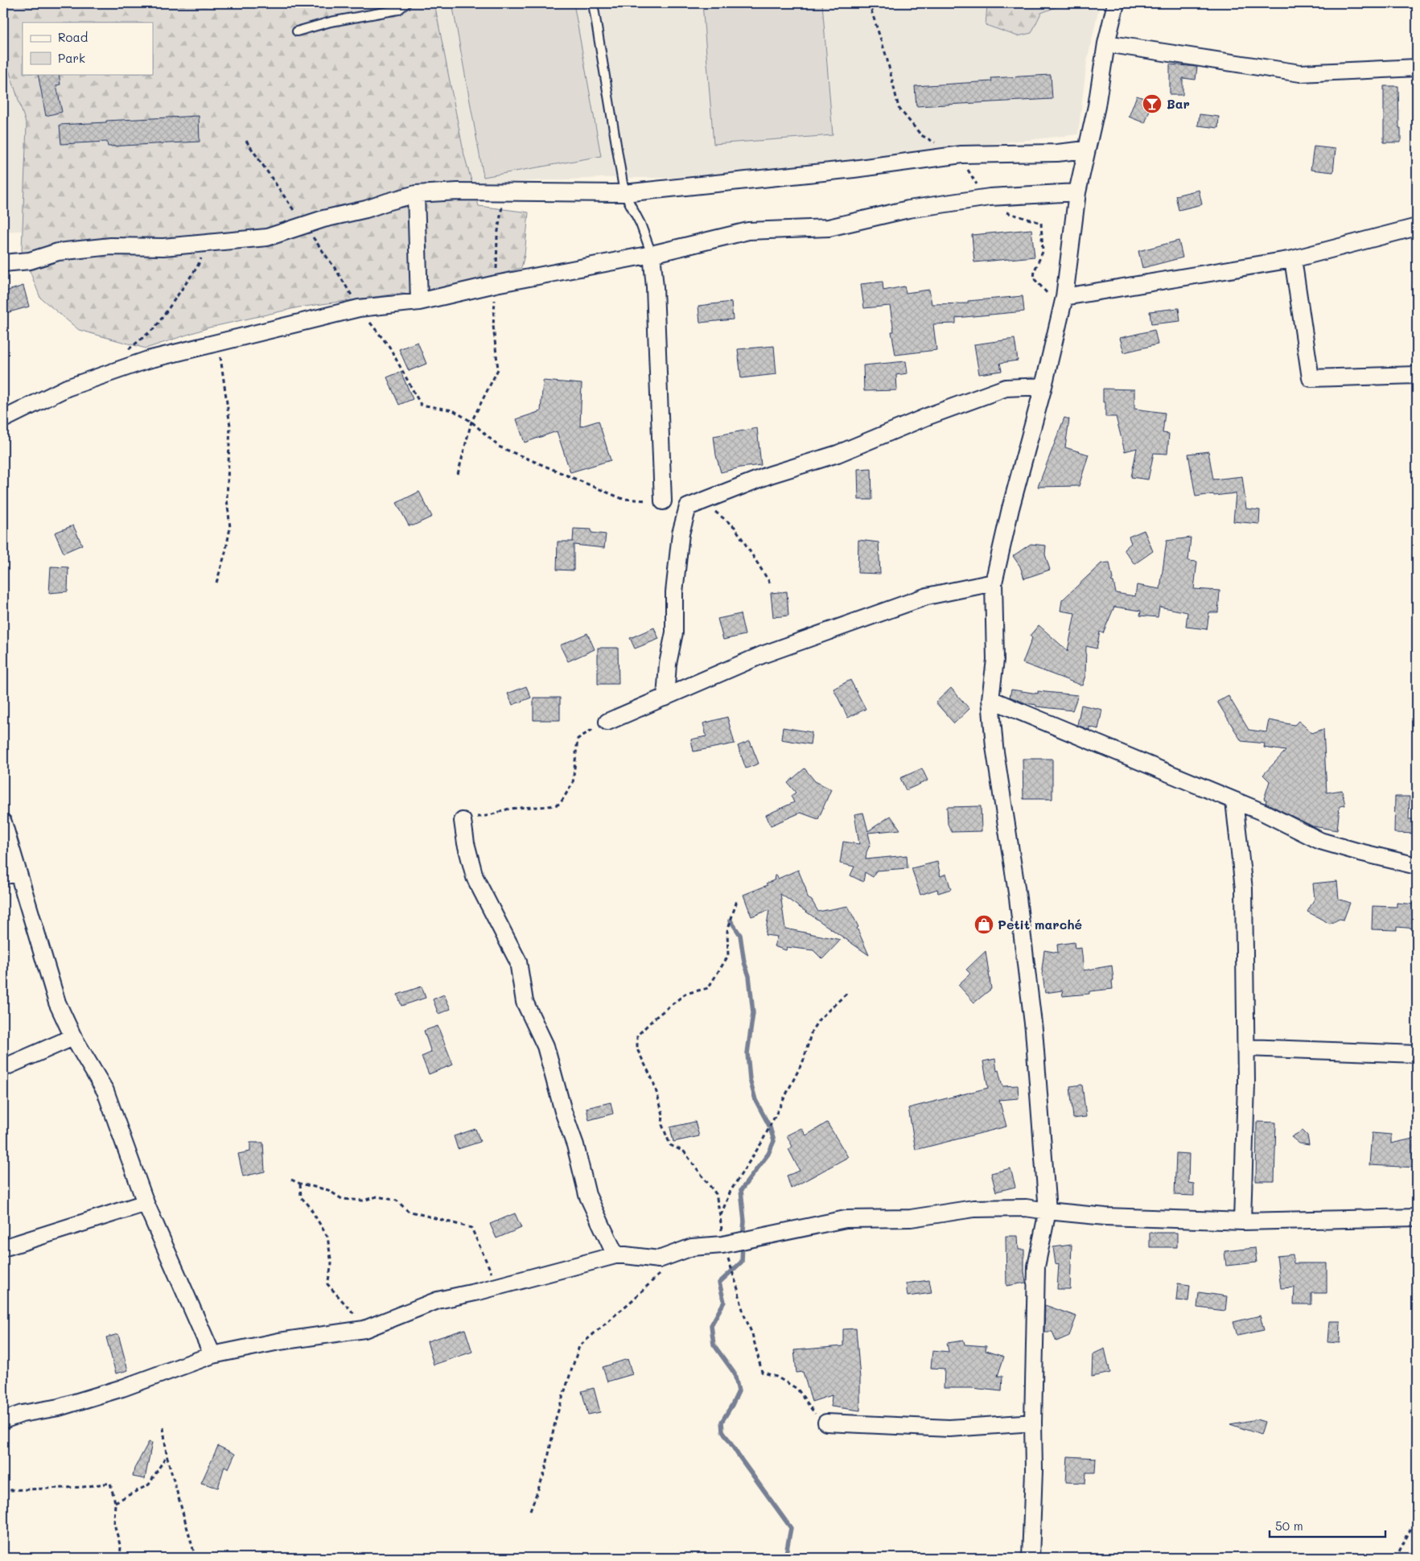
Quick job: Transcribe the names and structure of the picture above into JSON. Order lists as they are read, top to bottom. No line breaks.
{"places":{"bar":["Bar"],"shop":["Petit marché"]},"legend":["Road","Park"],"scale_bar":"50 m"}
